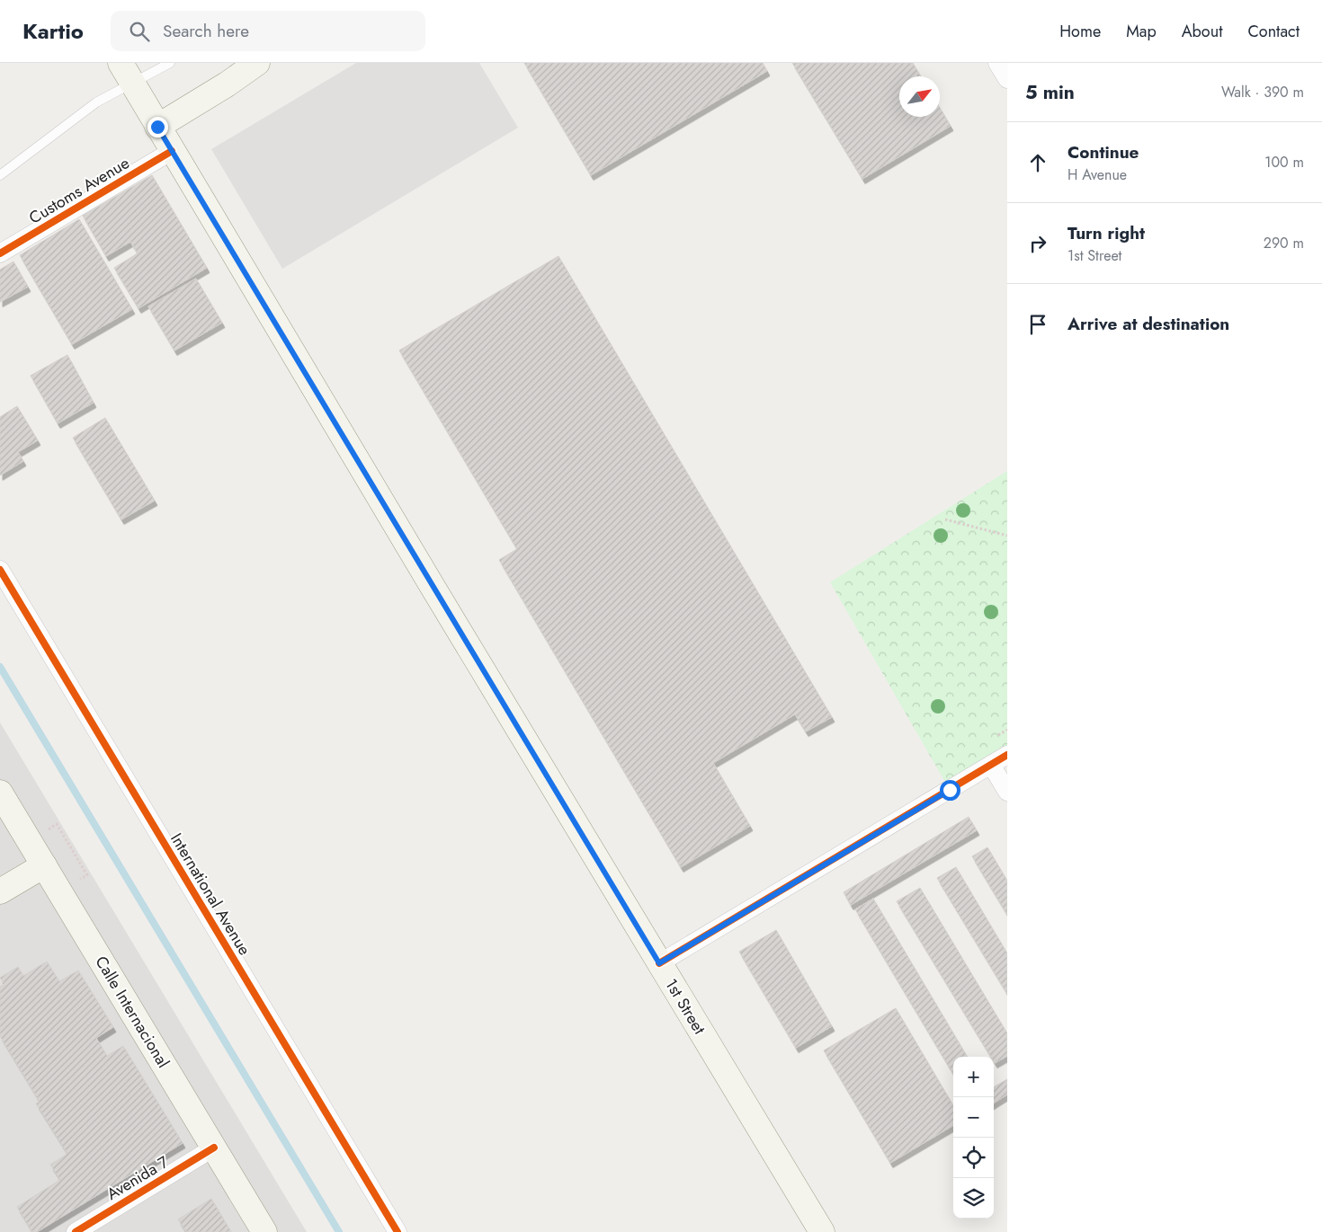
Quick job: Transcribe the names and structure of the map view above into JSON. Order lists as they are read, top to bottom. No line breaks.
{"streets":{"main road":["1st Street","Calle Internacional"],"street":["Customs Avenue","International Avenue","Avenida 7"]},"crossings":[["Customs Avenue","1st Street"],["Calle Internacional","Avenida 7"]],"north":"top right","page":{"header":"Kartio","search":"Search here","nav":["Home","Map","About","Contact"],"heading":["5 min","Walk · 390 m"],"list":[["Continue","H Avenue","100 m"],["Turn right","1st Street","290 m"],"Arrive at destination"],"map_buttons":["+","−"]}}
